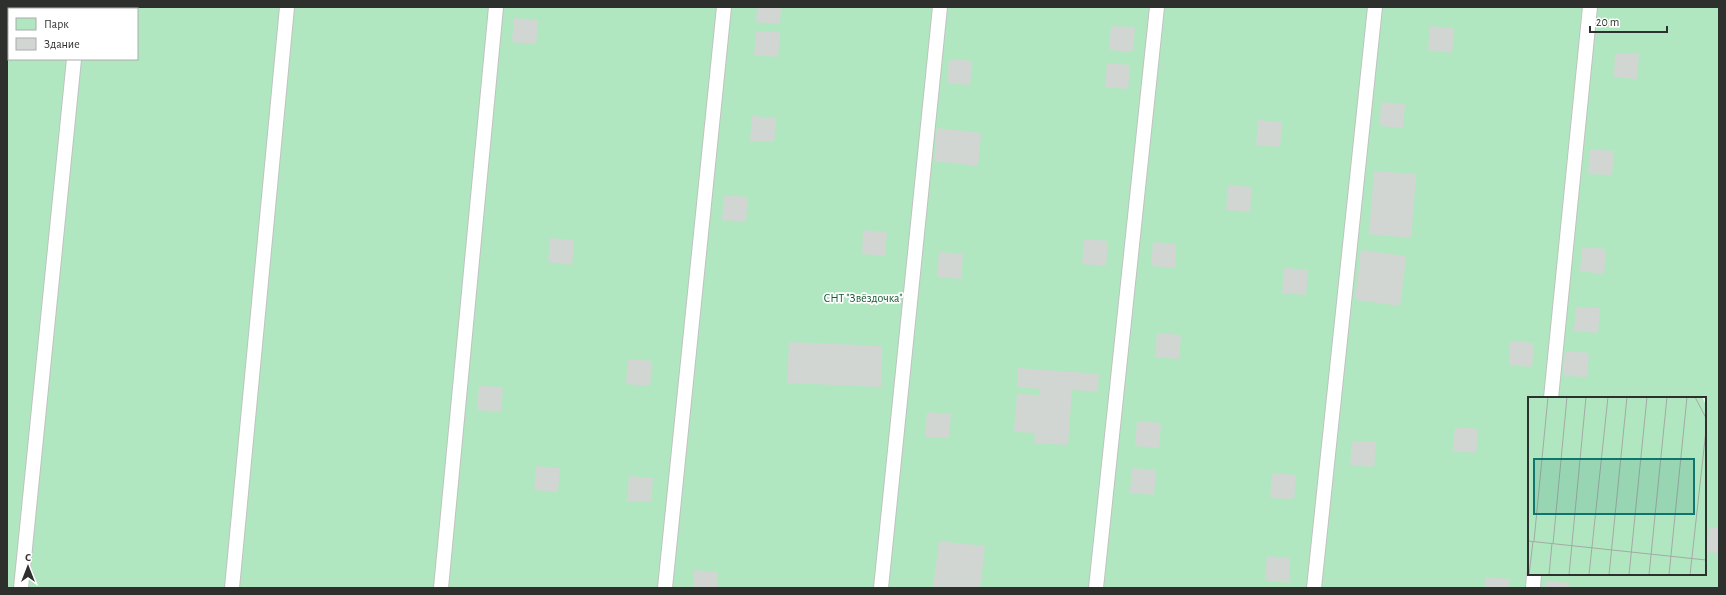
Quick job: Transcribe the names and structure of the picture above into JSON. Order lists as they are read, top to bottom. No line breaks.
{"parks":["СНТ \"Звёздочка\""],"legend":["Парк","Здание"],"scale_bar":"20 m","north":"top"}
